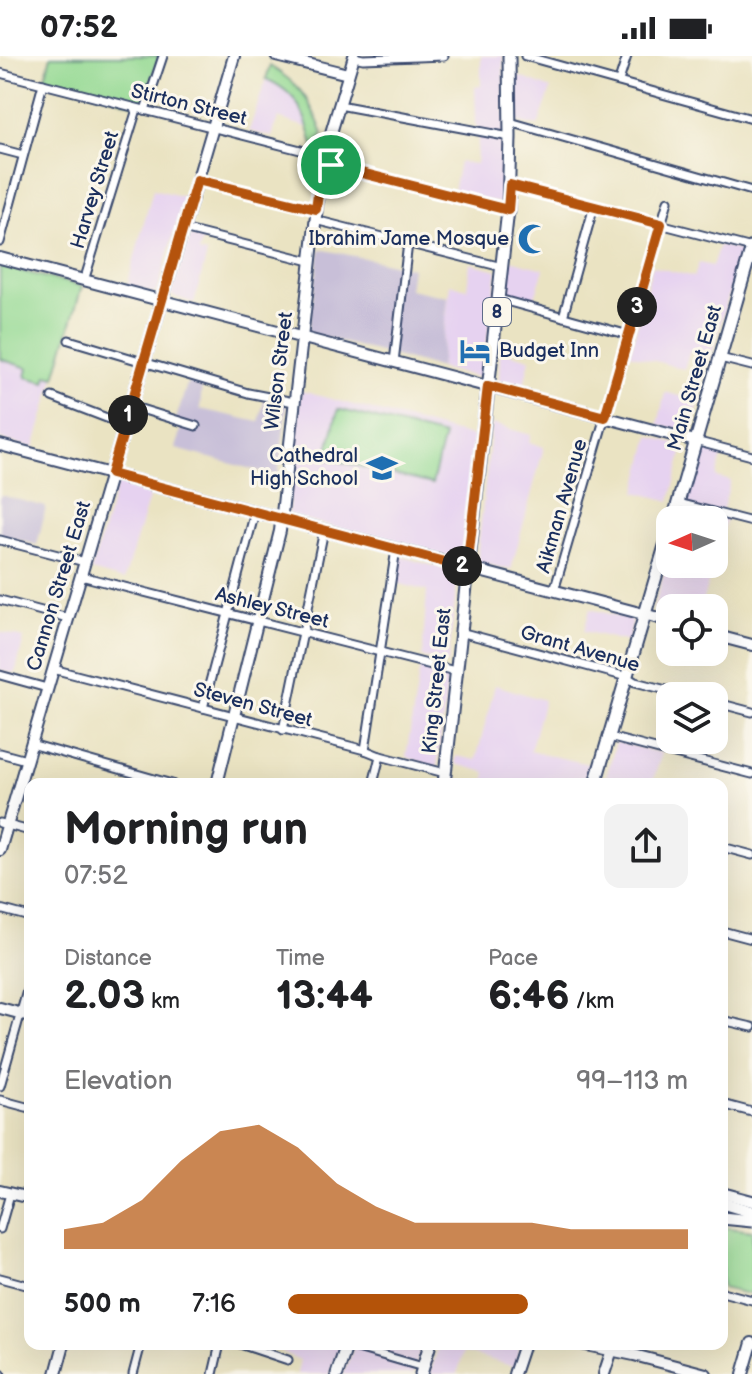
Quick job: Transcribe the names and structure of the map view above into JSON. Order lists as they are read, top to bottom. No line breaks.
{"streets":{"main road":["8","Wilson Street","Main Street East","Cannon Street East","King Street East"],"street":["Stirton Street","Harvey Street","Aikman Avenue","Ashley Street","Grant Avenue","Steven Street"]},"crossings":[["Stirton Street","Harvey Street"],["Stirton Street","Wilson Street"],["Stirton Street","Cannon Street East"],["Stirton Street","King Street East"],["Wilson Street","Ashley Street"],["Wilson Street","Steven Street"],["Cannon Street East","Ashley Street"],["Cannon Street East","Steven Street"],["Ashley Street","King Street East"],["Grant Avenue","King Street East"]],"places":{"mosque":["Ibrahim Jame Mosque"],"hotel":["Budget Inn"],"school or university":["Cathedral High School"]},"north":"left","page":{"status":"07:52","pins":["3","1","2"],"heading":["Morning run","07:52"],"stats":[["Distance","2.03 km"],["Time","13:44"],["Pace","6:46 /km"]],"chart":["Elevation","99–113 m"],"list":[{"name":"500 m","note":"7:16"}]}}
